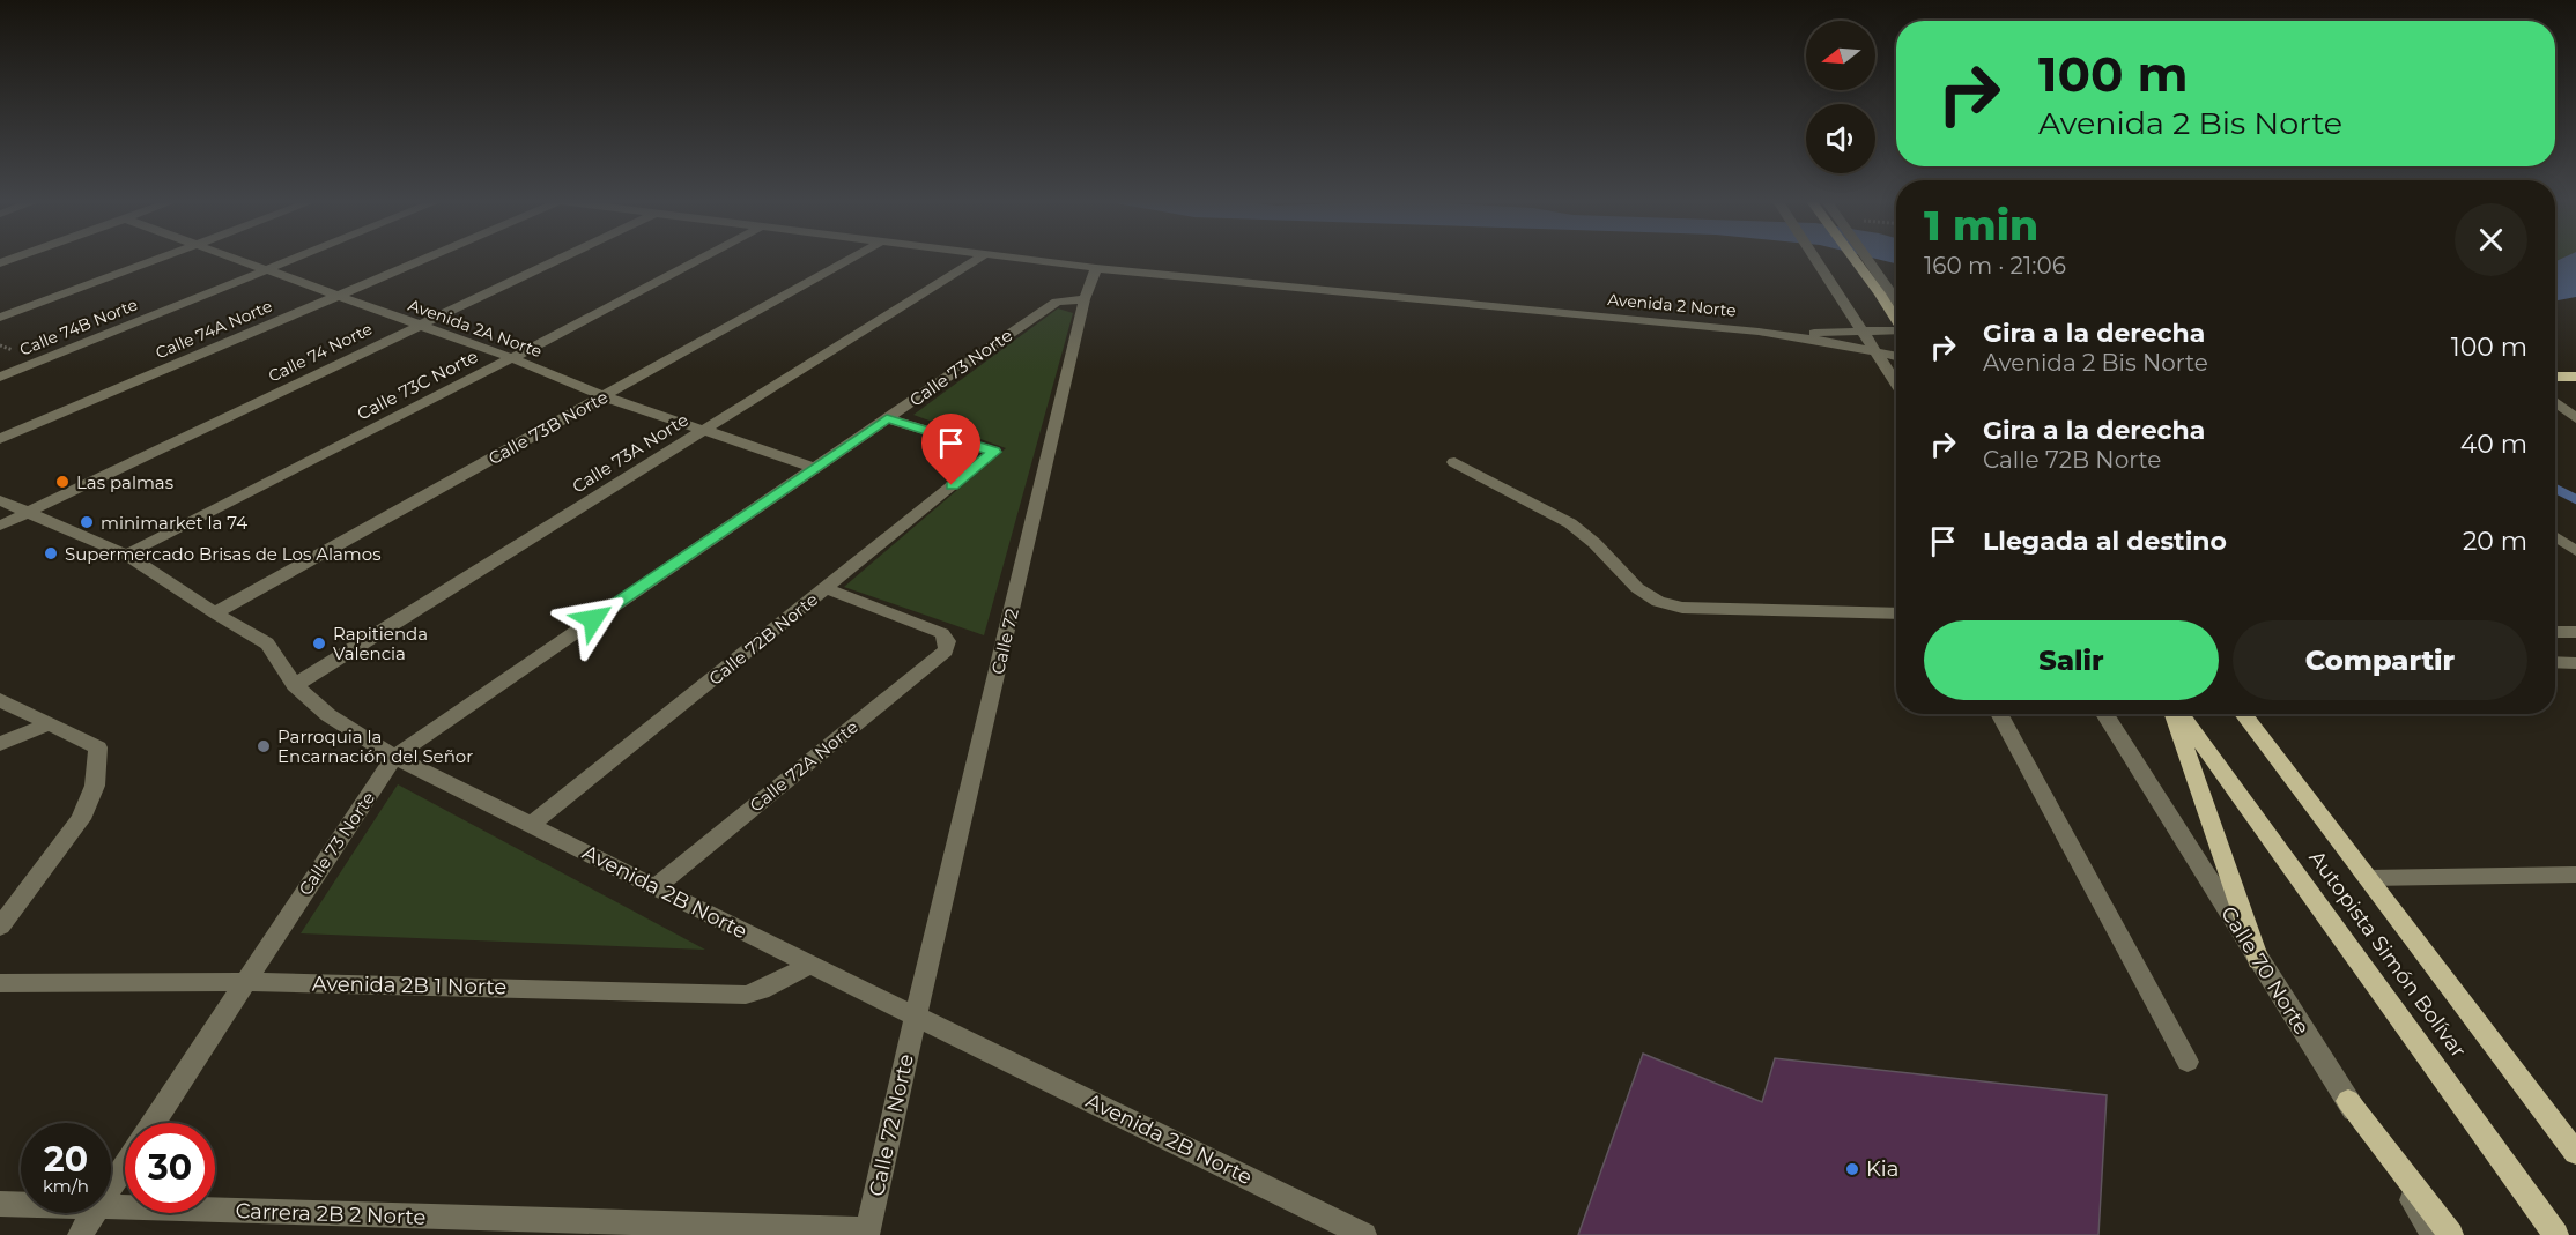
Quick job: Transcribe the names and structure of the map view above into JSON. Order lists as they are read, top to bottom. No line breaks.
{"streets":{"main road":["Autopista Simón Bolívar"],"street":["Avenida 2 Norte","Calle 74B Norte","Avenida 2A Norte","Calle 74A Norte","Calle 74 Norte","Calle 73 Norte","Calle 73C Norte","Calle 73B Norte","Calle 73A Norte","Calle 72B Norte","Calle 72","Calle 72A Norte","Avenida 2B Norte","Calle 70 Norte","Avenida 2B 1 Norte","Calle 72 Norte","Carrera 2B 2 Norte"]},"crossings":[["Avenida 2 Norte","Calle 72"],["Calle 74B Norte","Avenida 2A Norte"],["Avenida 2A Norte","Calle 74A Norte"],["Avenida 2A Norte","Calle 74 Norte"],["Avenida 2A Norte","Calle 73 Norte"],["Avenida 2A Norte","Calle 73C Norte"],["Avenida 2A Norte","Calle 73B Norte"],["Avenida 2A Norte","Calle 73A Norte"],["Calle 74 Norte","Avenida 2B Norte"],["Calle 73 Norte","Calle 72B Norte"],["Calle 73 Norte","Calle 72"],["Calle 73 Norte","Avenida 2B Norte"],["Calle 73 Norte","Avenida 2B 1 Norte"],["Calle 73C Norte","Avenida 2B Norte"],["Calle 73B Norte","Avenida 2B Norte"],["Calle 73A Norte","Avenida 2B Norte"],["Calle 72B Norte","Calle 72A Norte"],["Calle 72B Norte","Avenida 2B Norte"],["Calle 72","Avenida 2B Norte"],["Calle 72","Calle 72 Norte"],["Calle 72A Norte","Avenida 2B Norte"],["Avenida 2B Norte","Avenida 2B 1 Norte"],["Avenida 2B Norte","Calle 72 Norte"],["Calle 72 Norte","Carrera 2B 2 Norte"]],"places":["Las palmas","minimarket la 74","Supermercado Brisas de Los Alamos","Rapitienda Valencia","Parroquia la Encarnación del Señor","Kia"],"north":"left","page":{"turn":["100 m","Avenida 2 Bis Norte"],"heading":["1 min","160 m · 21:06"],"list":[{"name":"Gira a la derecha","note":"Avenida 2 Bis Norte","value":"100 m"},{"name":"Gira a la derecha","note":"Calle 72B Norte","value":"40 m"},{"name":"Llegada al destino","value":"20 m"}],"buttons":["Salir","Compartir"],"speed":"20 km/h","limit":"30"}}
